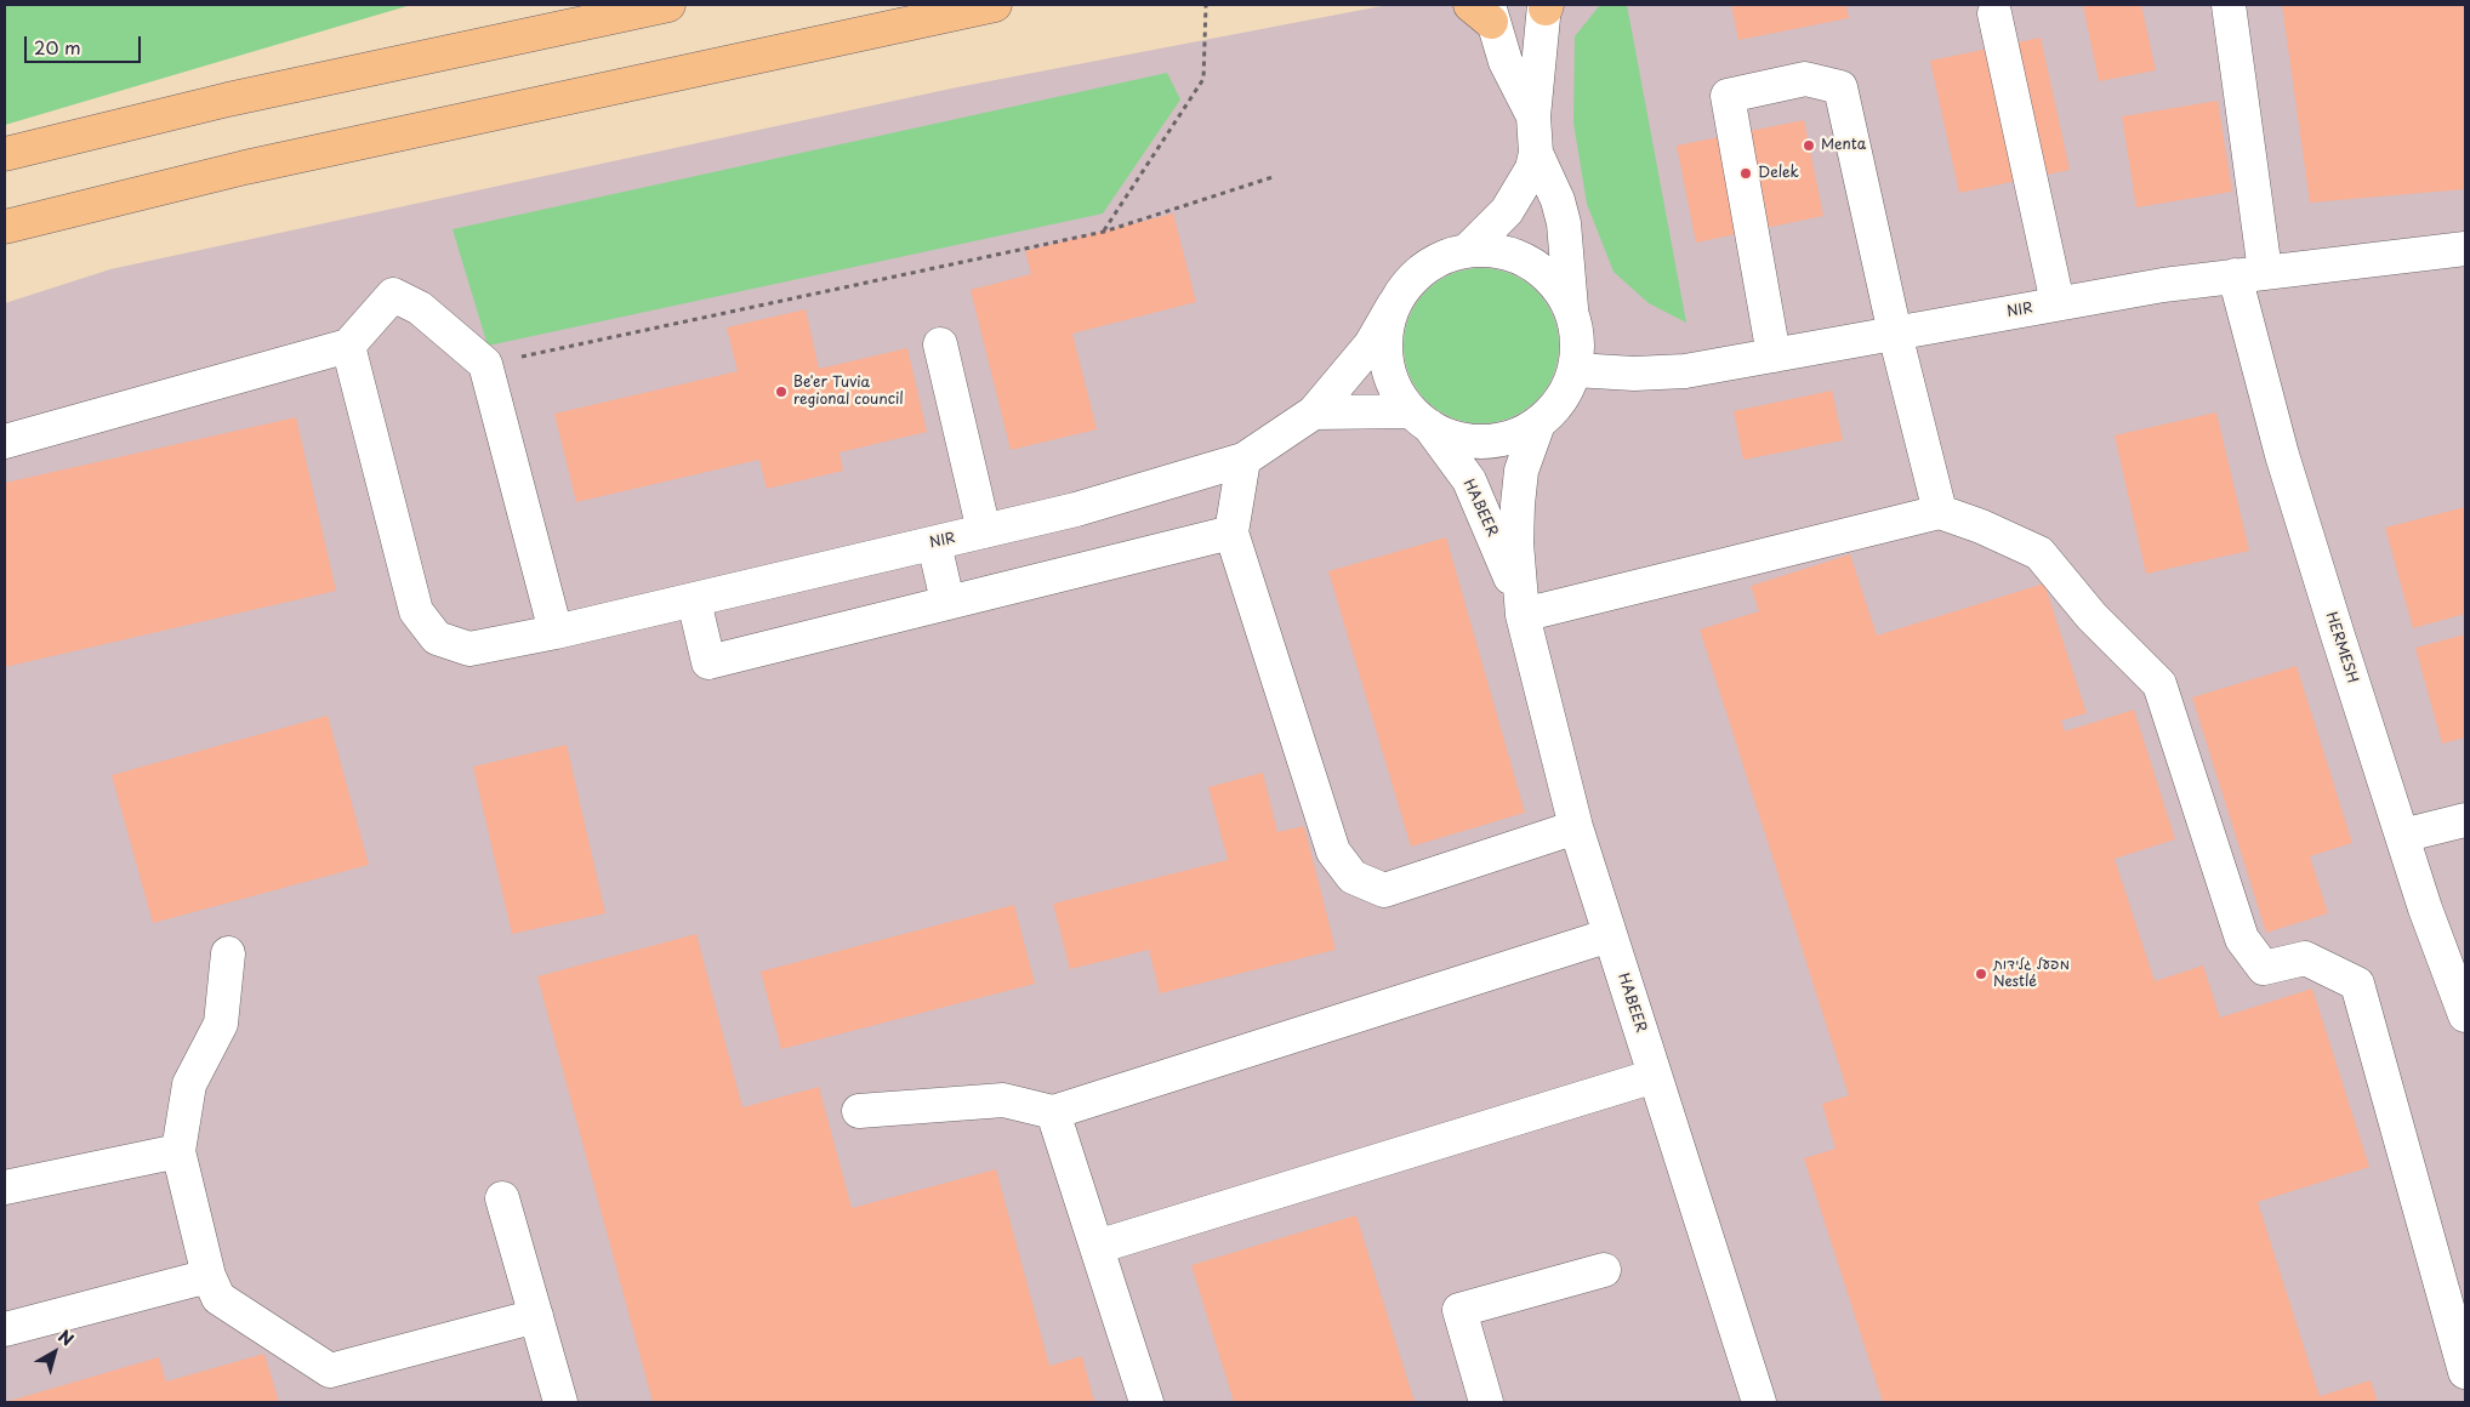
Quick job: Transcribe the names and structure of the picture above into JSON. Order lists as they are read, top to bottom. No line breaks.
{"streets":{"street":["NIR","HABEER","HERMESH"]},"crossings":[["NIR","HABEER"],["NIR","HERMESH"]],"places":["Menta","Delek","Be'er Tuvia regional council","מפעל גלידות Nestlé"],"scale_bar":"20 m","north":"top right"}
